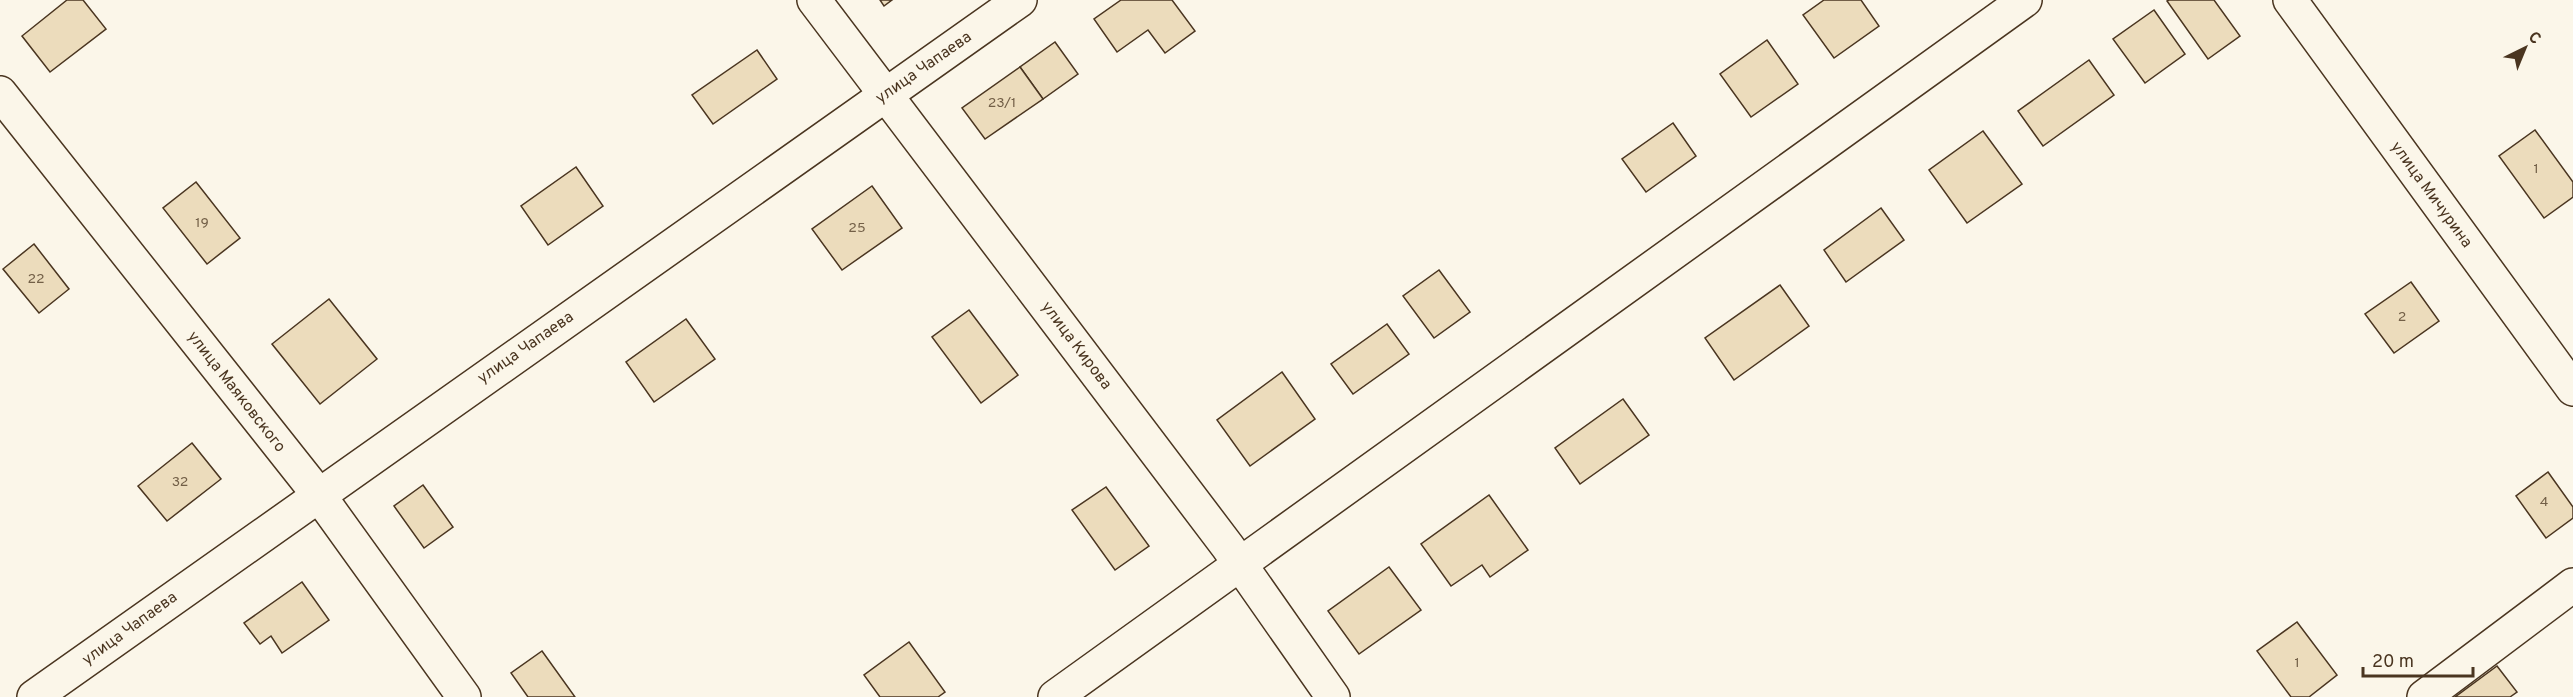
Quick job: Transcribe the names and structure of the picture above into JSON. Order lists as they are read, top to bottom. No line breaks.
{"streets":{"street":["улица Чапаева","улица Мичурина","улица Кирова","улица Маяковского"]},"crossings":[["улица Чапаева","улица Кирова"],["улица Чапаева","улица Маяковского"]],"house_numbers":["23/1","1","19","25","22","2","32","4","1"],"scale_bar":"20 m","north":"top right"}
